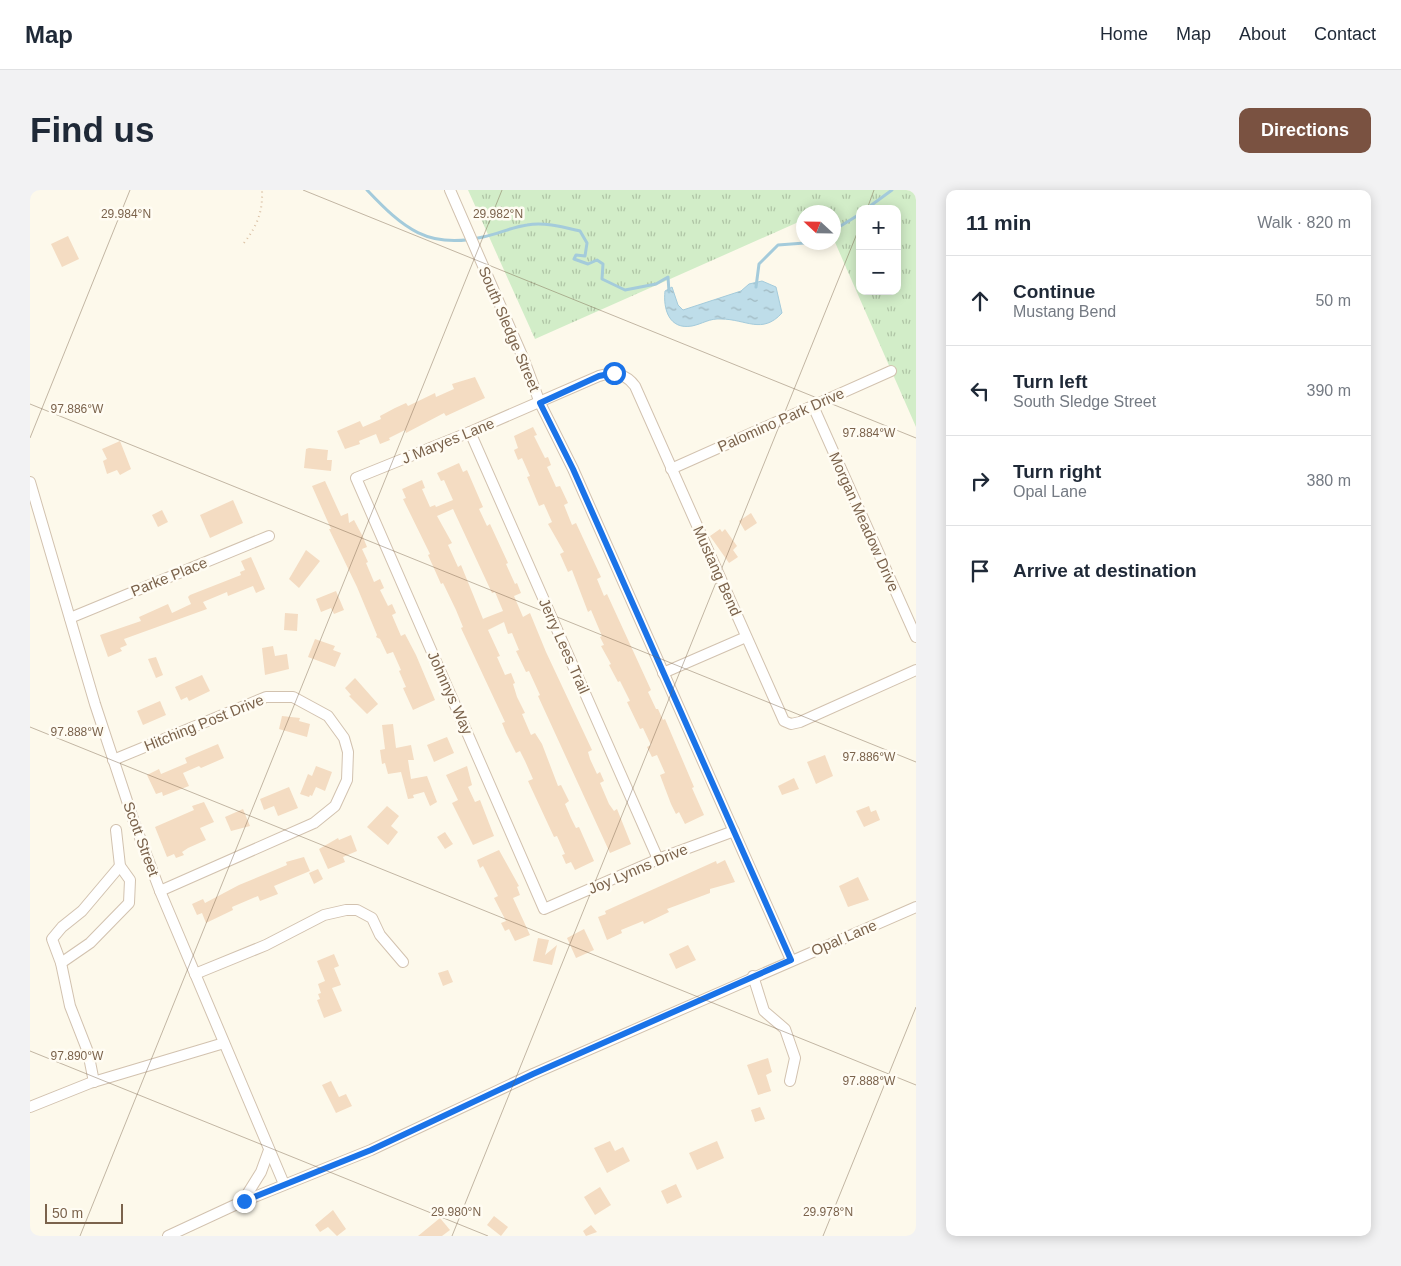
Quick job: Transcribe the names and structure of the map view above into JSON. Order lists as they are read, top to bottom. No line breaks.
{"streets":{"street":["South Sledge Street","Palomino Park Drive","J Maryes Lane","Morgan Meadow Drive","Mustang Bend","Parke Place","Jerry Lees Trail","Johnnys Way","Hitching Post Drive","Scott Street","Joy Lynns Drive","Opal Lane"]},"crossings":[["South Sledge Street","J Maryes Lane"],["South Sledge Street","Mustang Bend"],["South Sledge Street","Joy Lynns Drive"],["South Sledge Street","Opal Lane"],["Palomino Park Drive","Morgan Meadow Drive"],["Palomino Park Drive","Mustang Bend"],["J Maryes Lane","Mustang Bend"],["J Maryes Lane","Jerry Lees Trail"],["J Maryes Lane","Johnnys Way"],["Parke Place","Scott Street"],["Jerry Lees Trail","Joy Lynns Drive"],["Johnnys Way","Joy Lynns Drive"],["Hitching Post Drive","Scott Street"],["Scott Street","Opal Lane"]],"scale_bar":"50 m","north":"left","page":{"header":"Map","nav":["Home","Map","About","Contact"],"buttons":"Directions","title":"Find us","heading":["11 min","Walk · 820 m"],"map_buttons":["+","−"],"list":[["Continue","Mustang Bend","50 m"],["Turn left","South Sledge Street","390 m"],["Turn right","Opal Lane","380 m"],"Arrive at destination"],"scale":"50 m"},"coordinates":["29.984°N","29.982°N","97.886°W","97.884°W","97.888°W","97.890°W","29.980°N","29.978°N"]}
